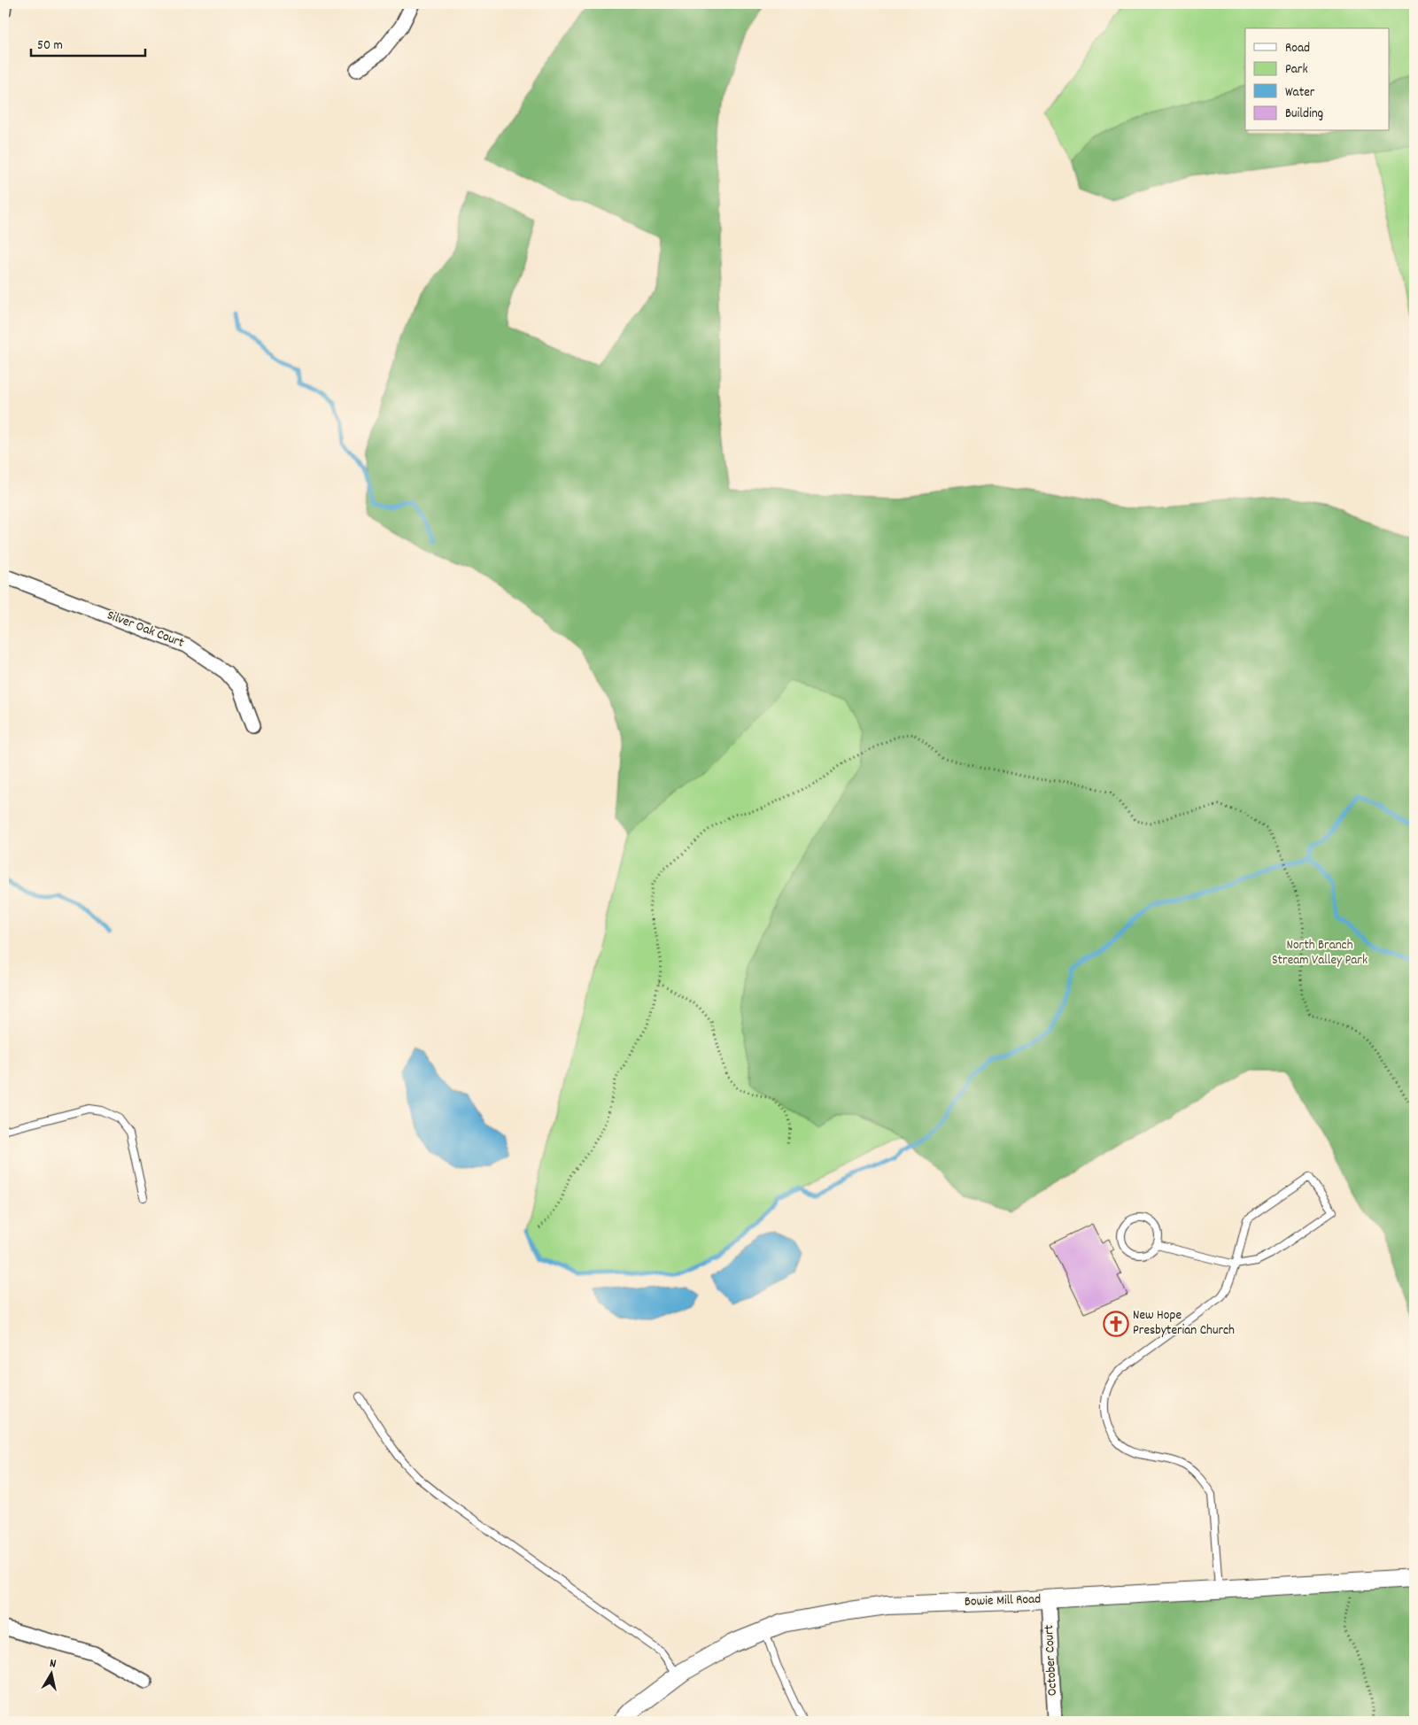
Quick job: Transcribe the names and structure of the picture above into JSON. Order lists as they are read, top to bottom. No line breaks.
{"streets":{"street":["Silver Oak Court","Bowie Mill Road","October Court"]},"crossings":[["Bowie Mill Road","October Court"]],"parks":["North Branch Stream Valley Park"],"places":{"church":["New Hope Presbyterian Church"]},"legend":["Road","Park","Water","Building"],"scale_bar":"50 m","north":"top"}
